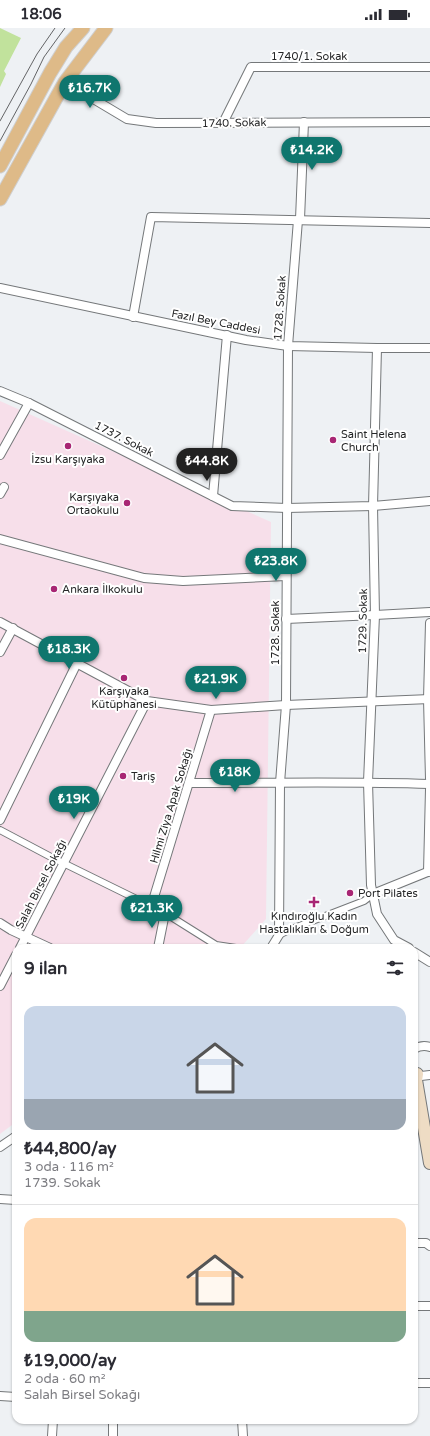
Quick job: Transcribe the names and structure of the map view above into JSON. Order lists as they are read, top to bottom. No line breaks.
{"streets":{"main road":["1740. Sokak"],"street":["1740/1. Sokak","1728. Sokak","Fazıl Bey Caddesi","1737. Sokak","1729. Sokak","Hilmi Ziya Apak Sokağı","Salah Birsel Sokağı"]},"crossings":[["1740/1. Sokak","1740. Sokak"],["1740. Sokak","1728. Sokak"],["1728. Sokak","Fazıl Bey Caddesi"],["1728. Sokak","1737. Sokak"],["Fazıl Bey Caddesi","1729. Sokak"],["1737. Sokak","1729. Sokak"]],"places":{"other":["Saint Helena Church","İzsu Karşıyaka","Karşıyaka Ortaokulu","Ankara İlkokulu","Karşıyaka Kütüphanesi","Tariş","Port Pilates"],"health":["Kındıroğlu Kadın Hastalıkları & Doğum"]},"page":{"status":"18:06","price":["₺16.7K","₺14.2K","₺44.8K","₺23.8K","₺18.3K","₺21.9K","₺18K","₺19K","₺21.3K"],"heading":"9 ilan","list":[{"name":"₺44,800/ay","note":"3 oda · 116 m² · 1739. Sokak"},{"name":"₺19,000/ay","note":"2 oda · 60 m² · Salah Birsel Sokağı"}]}}
